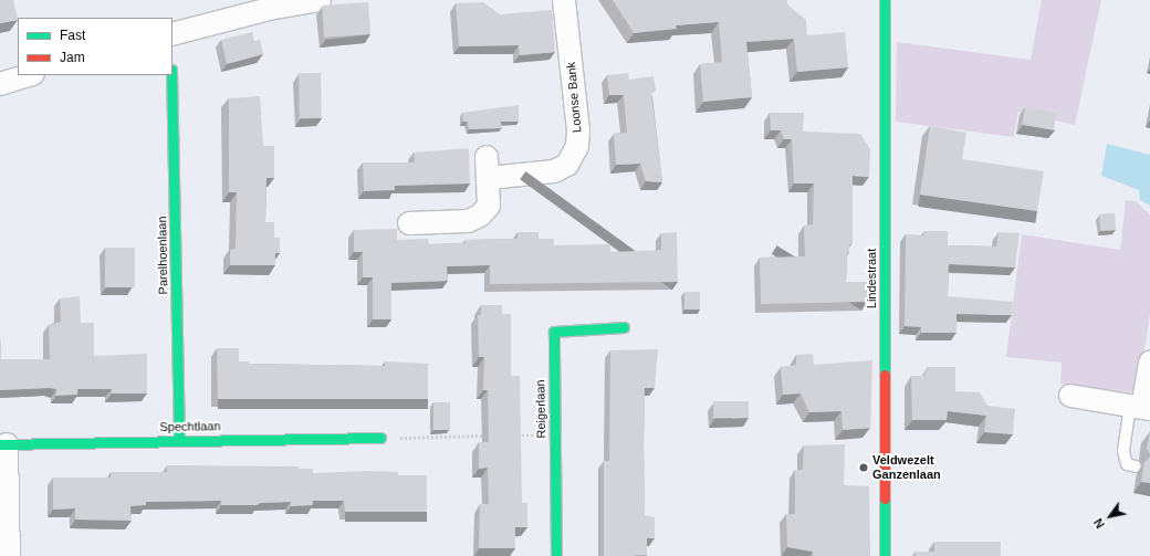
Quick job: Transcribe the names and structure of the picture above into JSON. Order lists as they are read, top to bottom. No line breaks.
{"streets":{"street":["Loonse Bank","Parelhoenlaan","Lindestraat","Reigerlaan","Spechtlaan"]},"crossings":[["Parelhoenlaan","Spechtlaan"]],"places":["Veldwezelt Ganzenlaan"],"legend":["Fast","Jam"],"north":"bottom left"}
